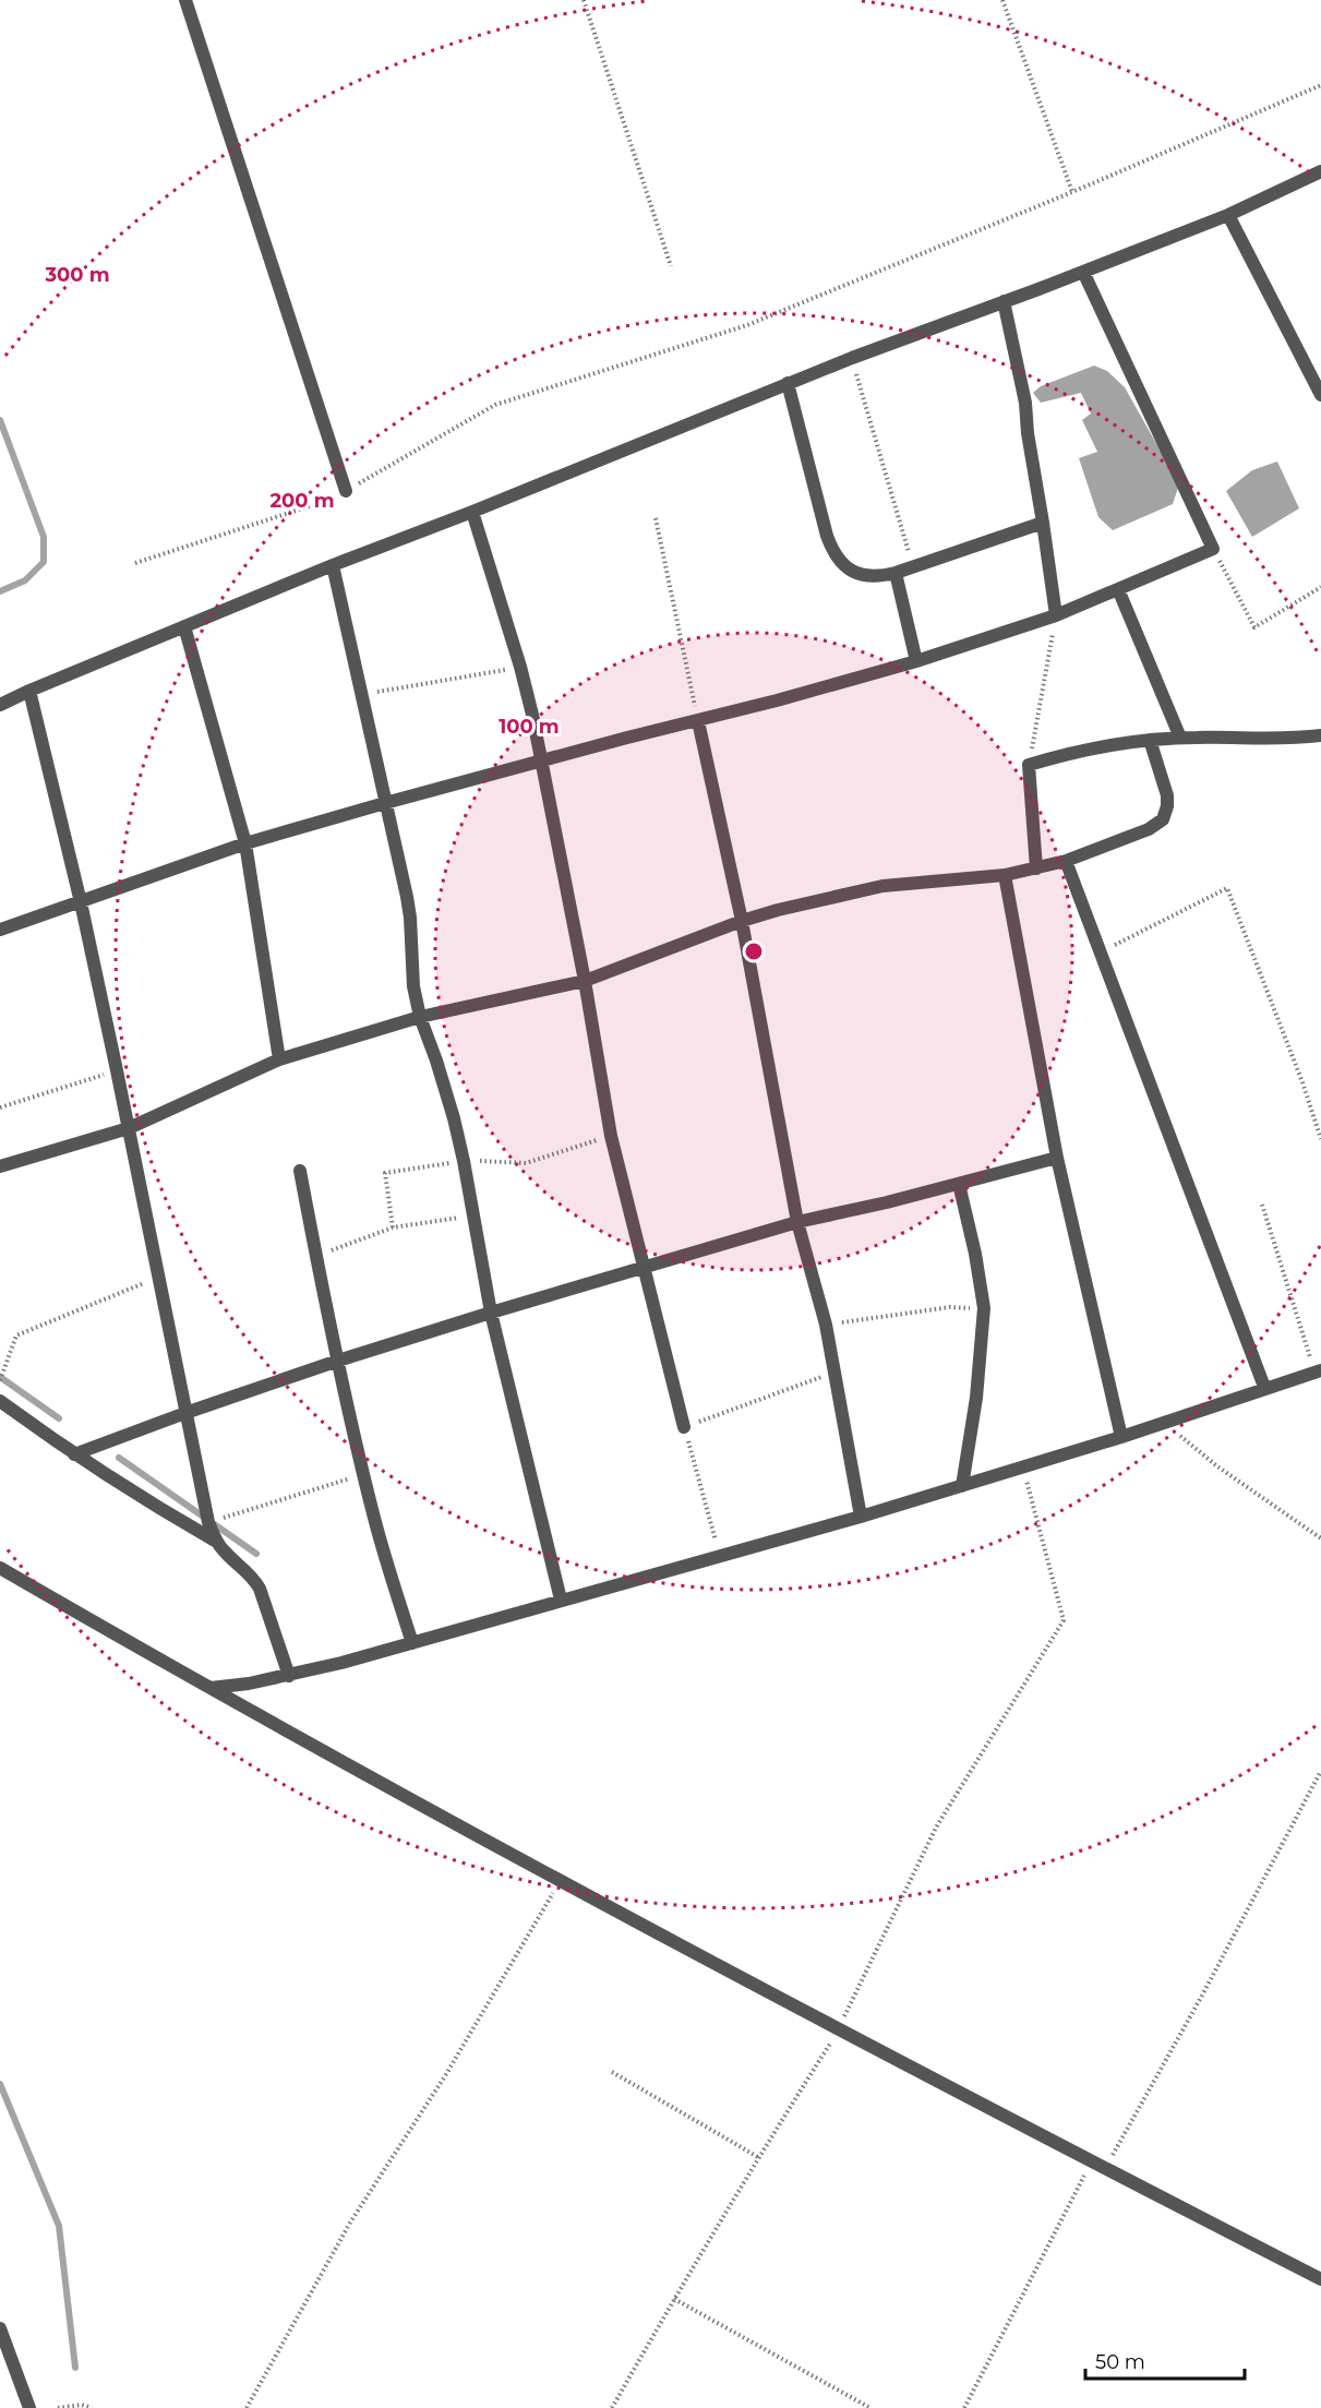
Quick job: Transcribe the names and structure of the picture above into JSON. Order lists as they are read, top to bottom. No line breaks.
{"scale_bar":"50 m","rings":["300 m","200 m","100 m"]}
